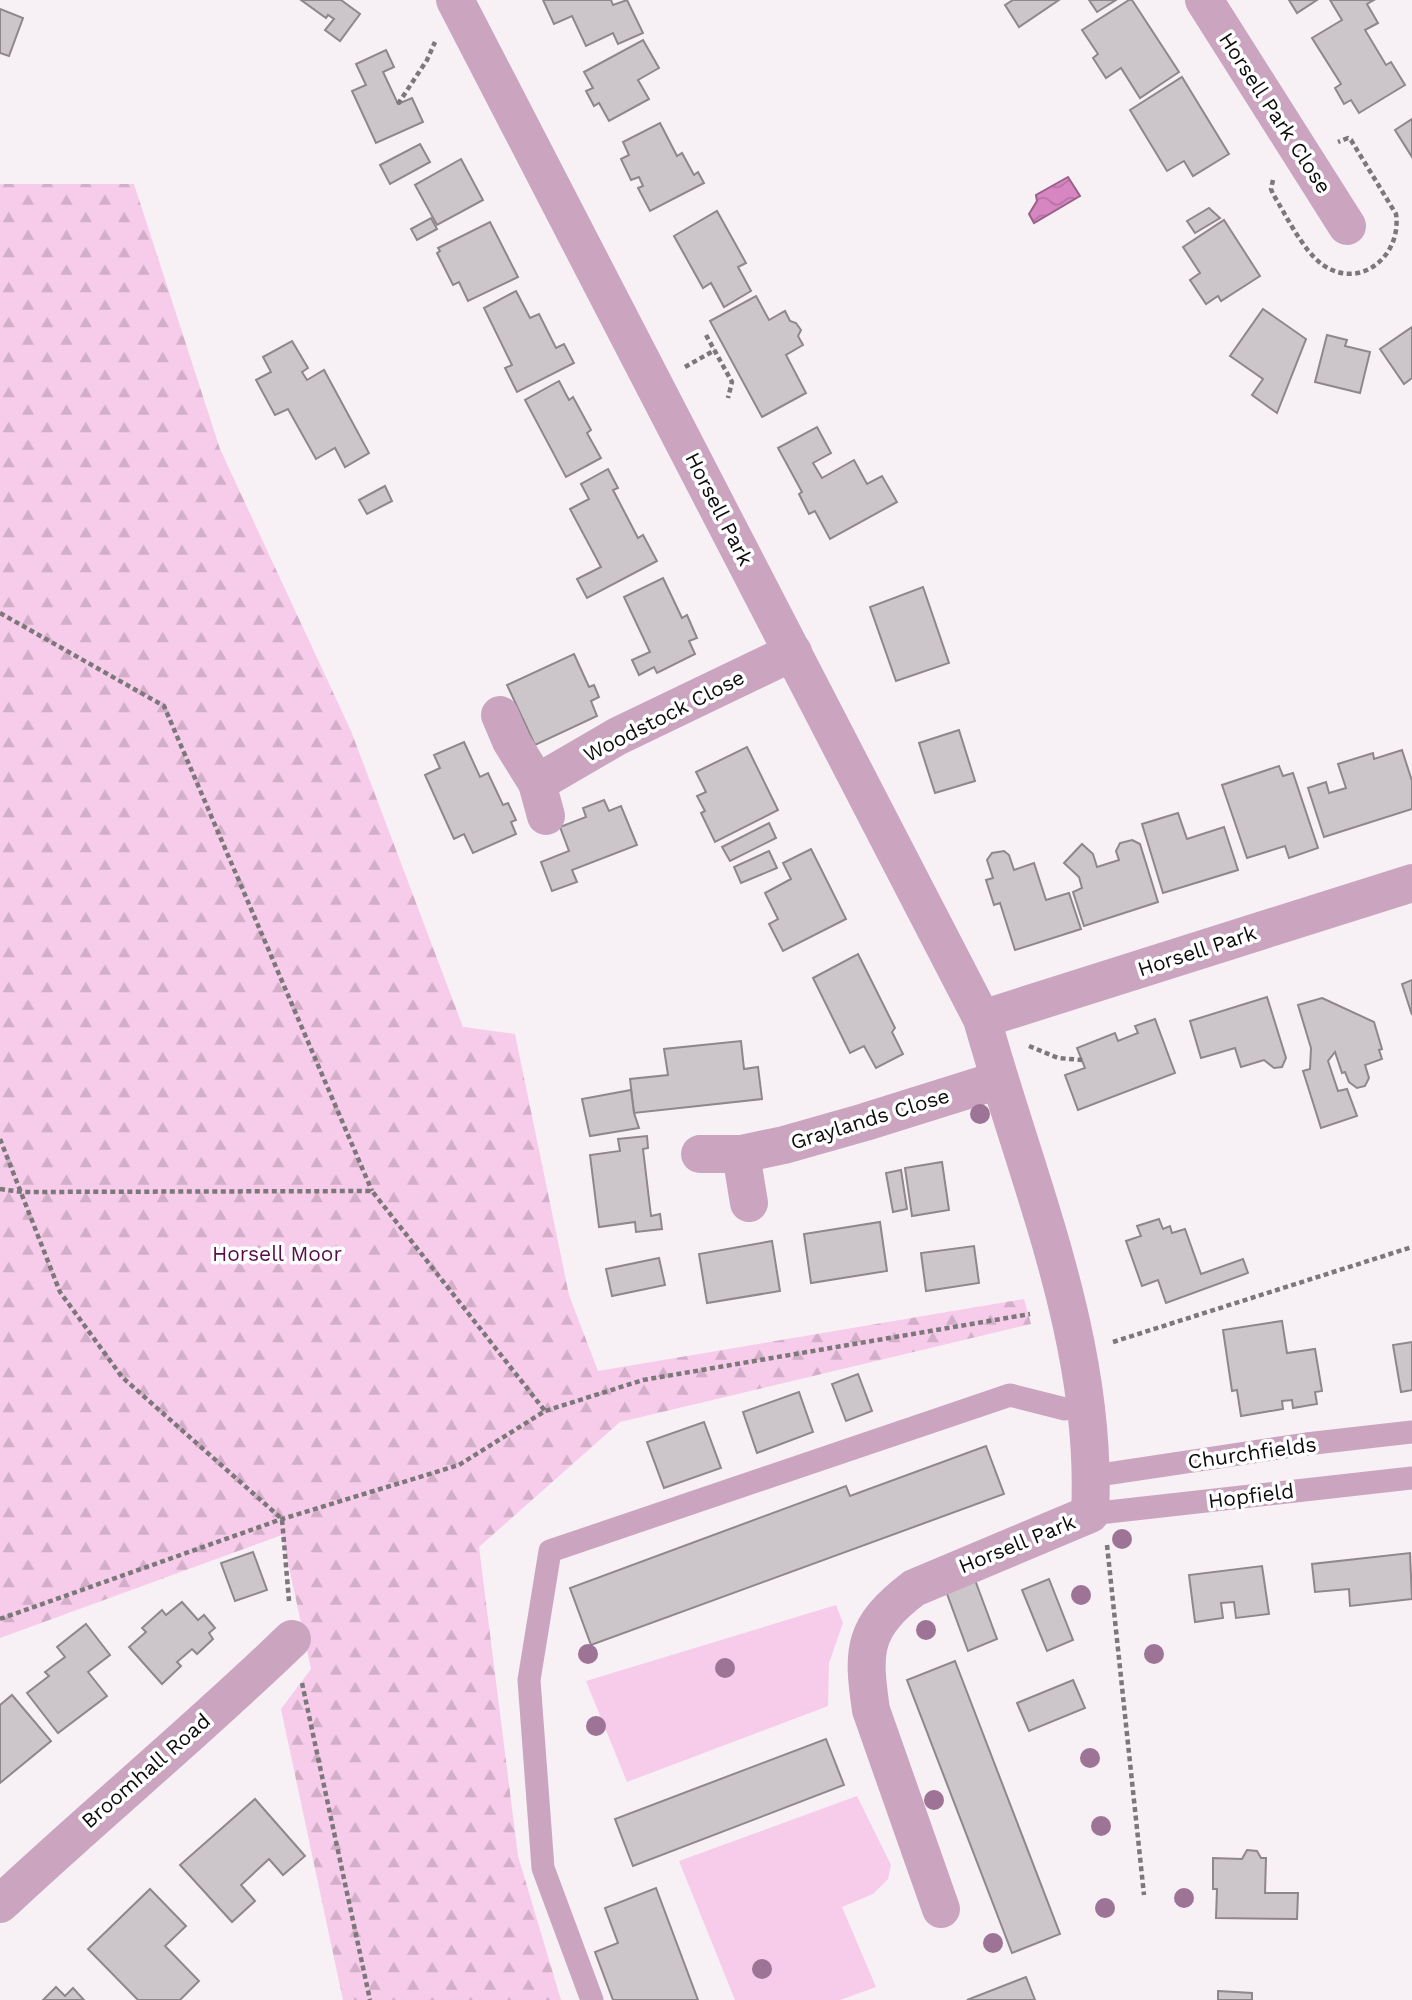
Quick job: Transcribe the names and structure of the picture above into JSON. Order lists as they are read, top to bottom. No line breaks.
{"streets":{"street":["Horsell Park Close","Horsell Park","Woodstock Close","Graylands Close","Broomhall Road"],"lane":["Churchfields","Hopfield"]},"crossings":[["Horsell Park","Woodstock Close"],["Horsell Park","Graylands Close"],["Horsell Park","Churchfields"],["Horsell Park","Hopfield"]],"parks":["Horsell Moor"]}
